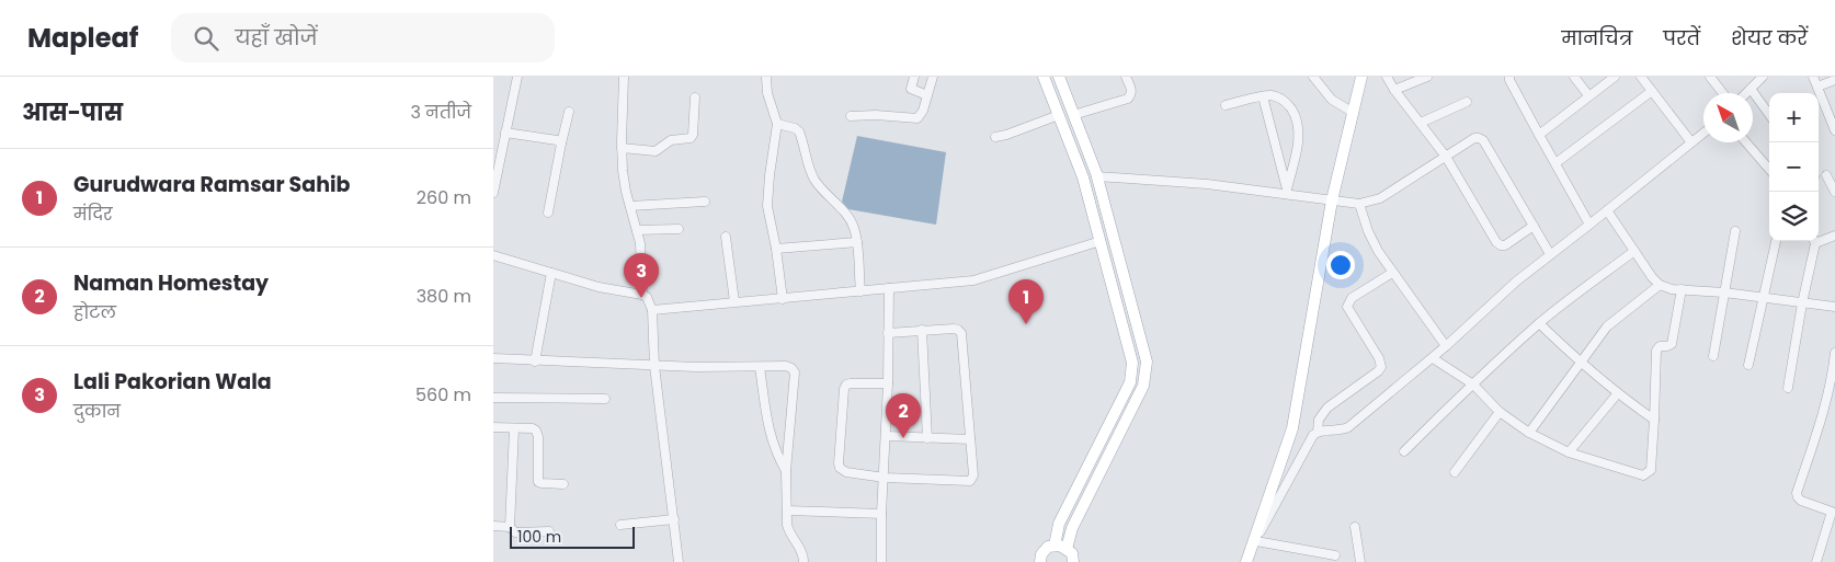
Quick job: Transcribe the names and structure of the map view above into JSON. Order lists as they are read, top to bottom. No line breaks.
{"scale_bar":"100 m","north":"top left","page":{"header":"Mapleaf","search":"यहाँ खोजें","nav":["मानचित्र","परतें","शेयर करें"],"heading":["आस-पास","3 नतीजे"],"map_buttons":["+","−"],"list":[{"mark":"1","name":"Gurudwara Ramsar Sahib","note":"मंदिर","value":"260 m"},{"mark":"2","name":"Naman Homestay","note":"होटल","value":"380 m"},{"mark":"3","name":"Lali Pakorian Wala","note":"दुकान","value":"560 m"}],"pins":["3","1","2"],"scale":"100 m"}}
